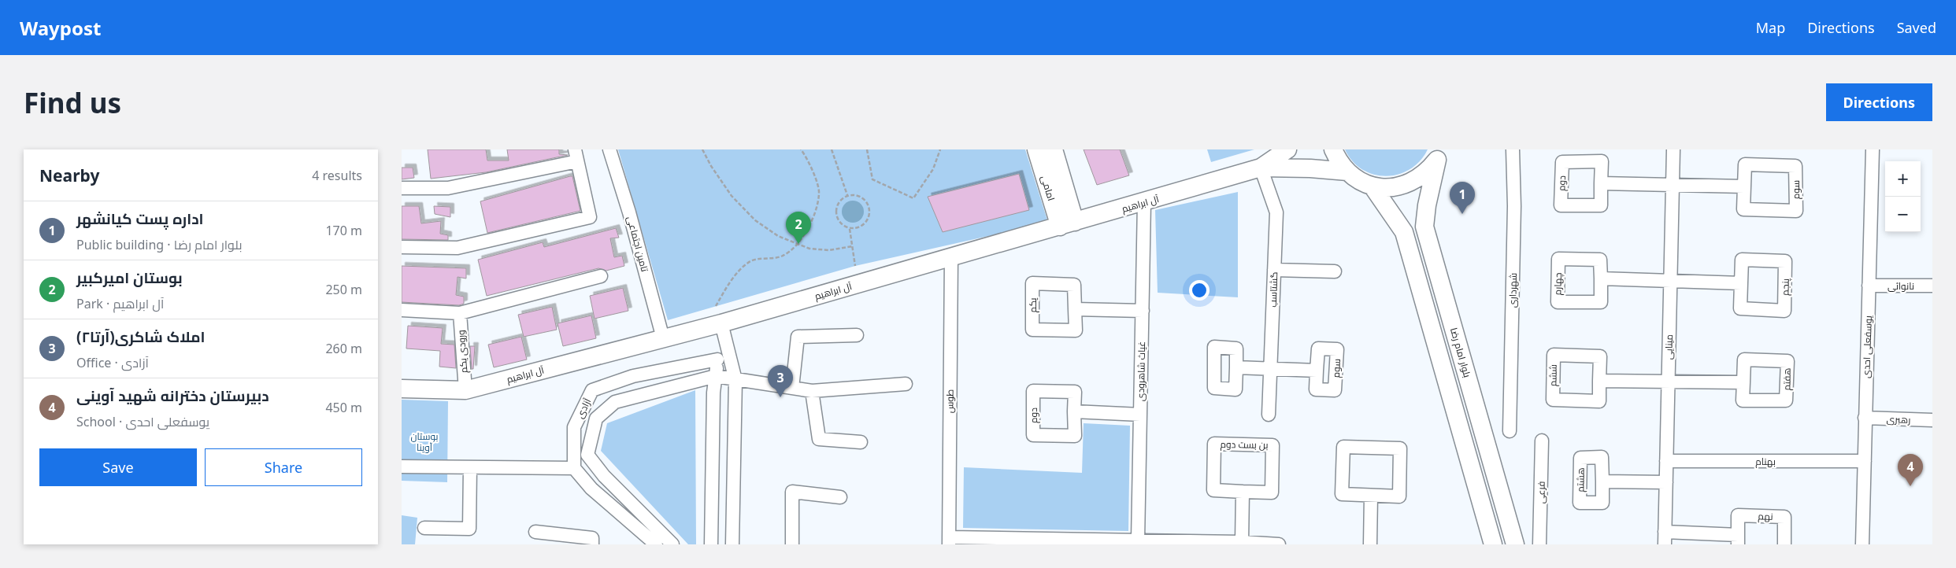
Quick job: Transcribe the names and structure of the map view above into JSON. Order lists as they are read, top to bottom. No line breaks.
{"streets":{"main road":["امامی","آل ابراهیم","بلوار امام رضا"],"street":["دوم","سوم","تامین اجتماعی","چهارم","نانوائی","پنجم","گشتاسب","شهرداری","یکم","مینایی","یوسفعلی احدی","ورودی یکم","غیاث شاهرودی","ششم","هفتم","طوس","آزادی","رهبری","بن بست دوم","بهنام","فرعی","نهم"]},"crossings":[["امامی","آل ابراهیم"],["سوم","گشتاسب"],["آل ابراهیم","تامین اجتماعی"],["آل ابراهیم","گشتاسب"],["آل ابراهیم","ورودی یکم"],["آل ابراهیم","غیاث شاهرودی"],["آل ابراهیم","طوس"],["نانوائی","یوسفعلی احدی"],["مینایی","بهنام"],["مینایی","نهم"],["یوسفعلی احدی","رهبری"],["یوسفعلی احدی","بهنام"]],"parks":["بوستان آوینا"],"page":{"header":"Waypost","nav":["Map","Directions","Saved"],"buttons":["Directions",["Save","Share"]],"title":"Find us","heading":["Nearby","4 results"],"map_buttons":["+","−"],"pins":["1","2","3","4"],"list":[{"mark":"1","name":"اداره پست کیانشهر","note":"Public building · بلوار امام رضا","value":"170 m"},{"mark":"2","name":"بوستان امیرکبیر","note":"Park · آل ابراهیم","value":"250 m"},{"mark":"3","name":"املاک شاکری(آرتا۲)","note":"Office · آزادی","value":"260 m"},{"mark":"4","name":"دبیرستان دخترانه شهید آوینی","note":"School · یوسفعلی احدی","value":"450 m"}]}}
